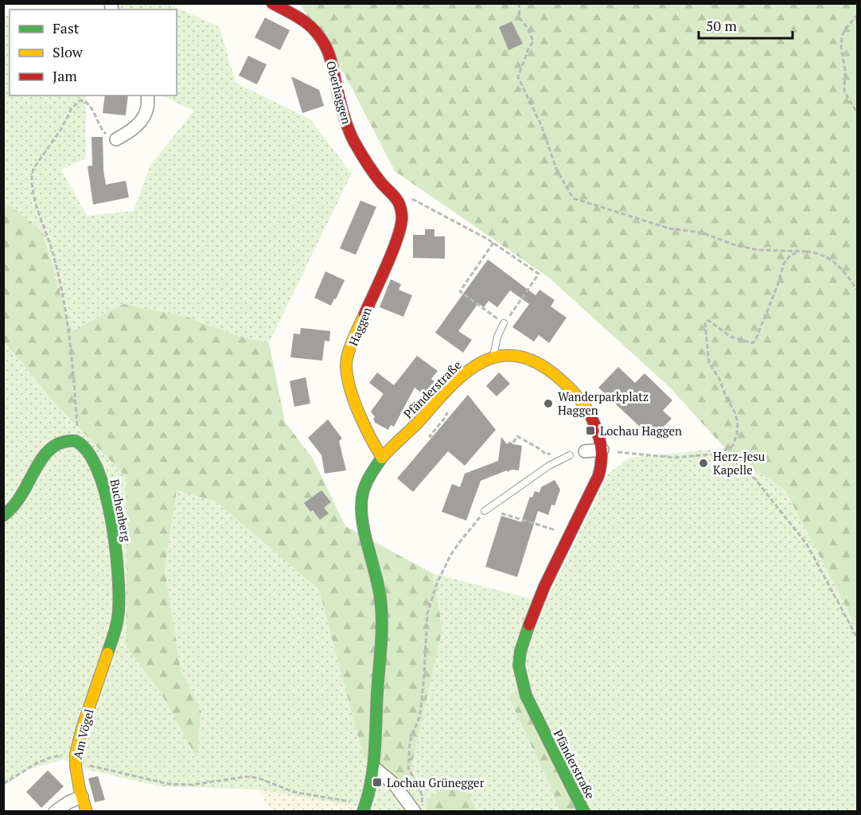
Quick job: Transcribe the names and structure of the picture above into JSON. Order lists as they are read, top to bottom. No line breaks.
{"streets":{"street":["Oberhaggen","Haggen","Pfänderstraße","Buchenberg","Am Vögel"]},"crossings":[["Oberhaggen","Haggen"],["Haggen","Pfänderstraße"],["Buchenberg","Am Vögel"]],"places":{"other":["Wanderparkplatz Haggen","Herz-Jesu Kapelle"],"transit":["Lochau Haggen","Lochau Grünegger"]},"legend":["Fast","Slow","Jam"],"scale_bar":"50 m"}
